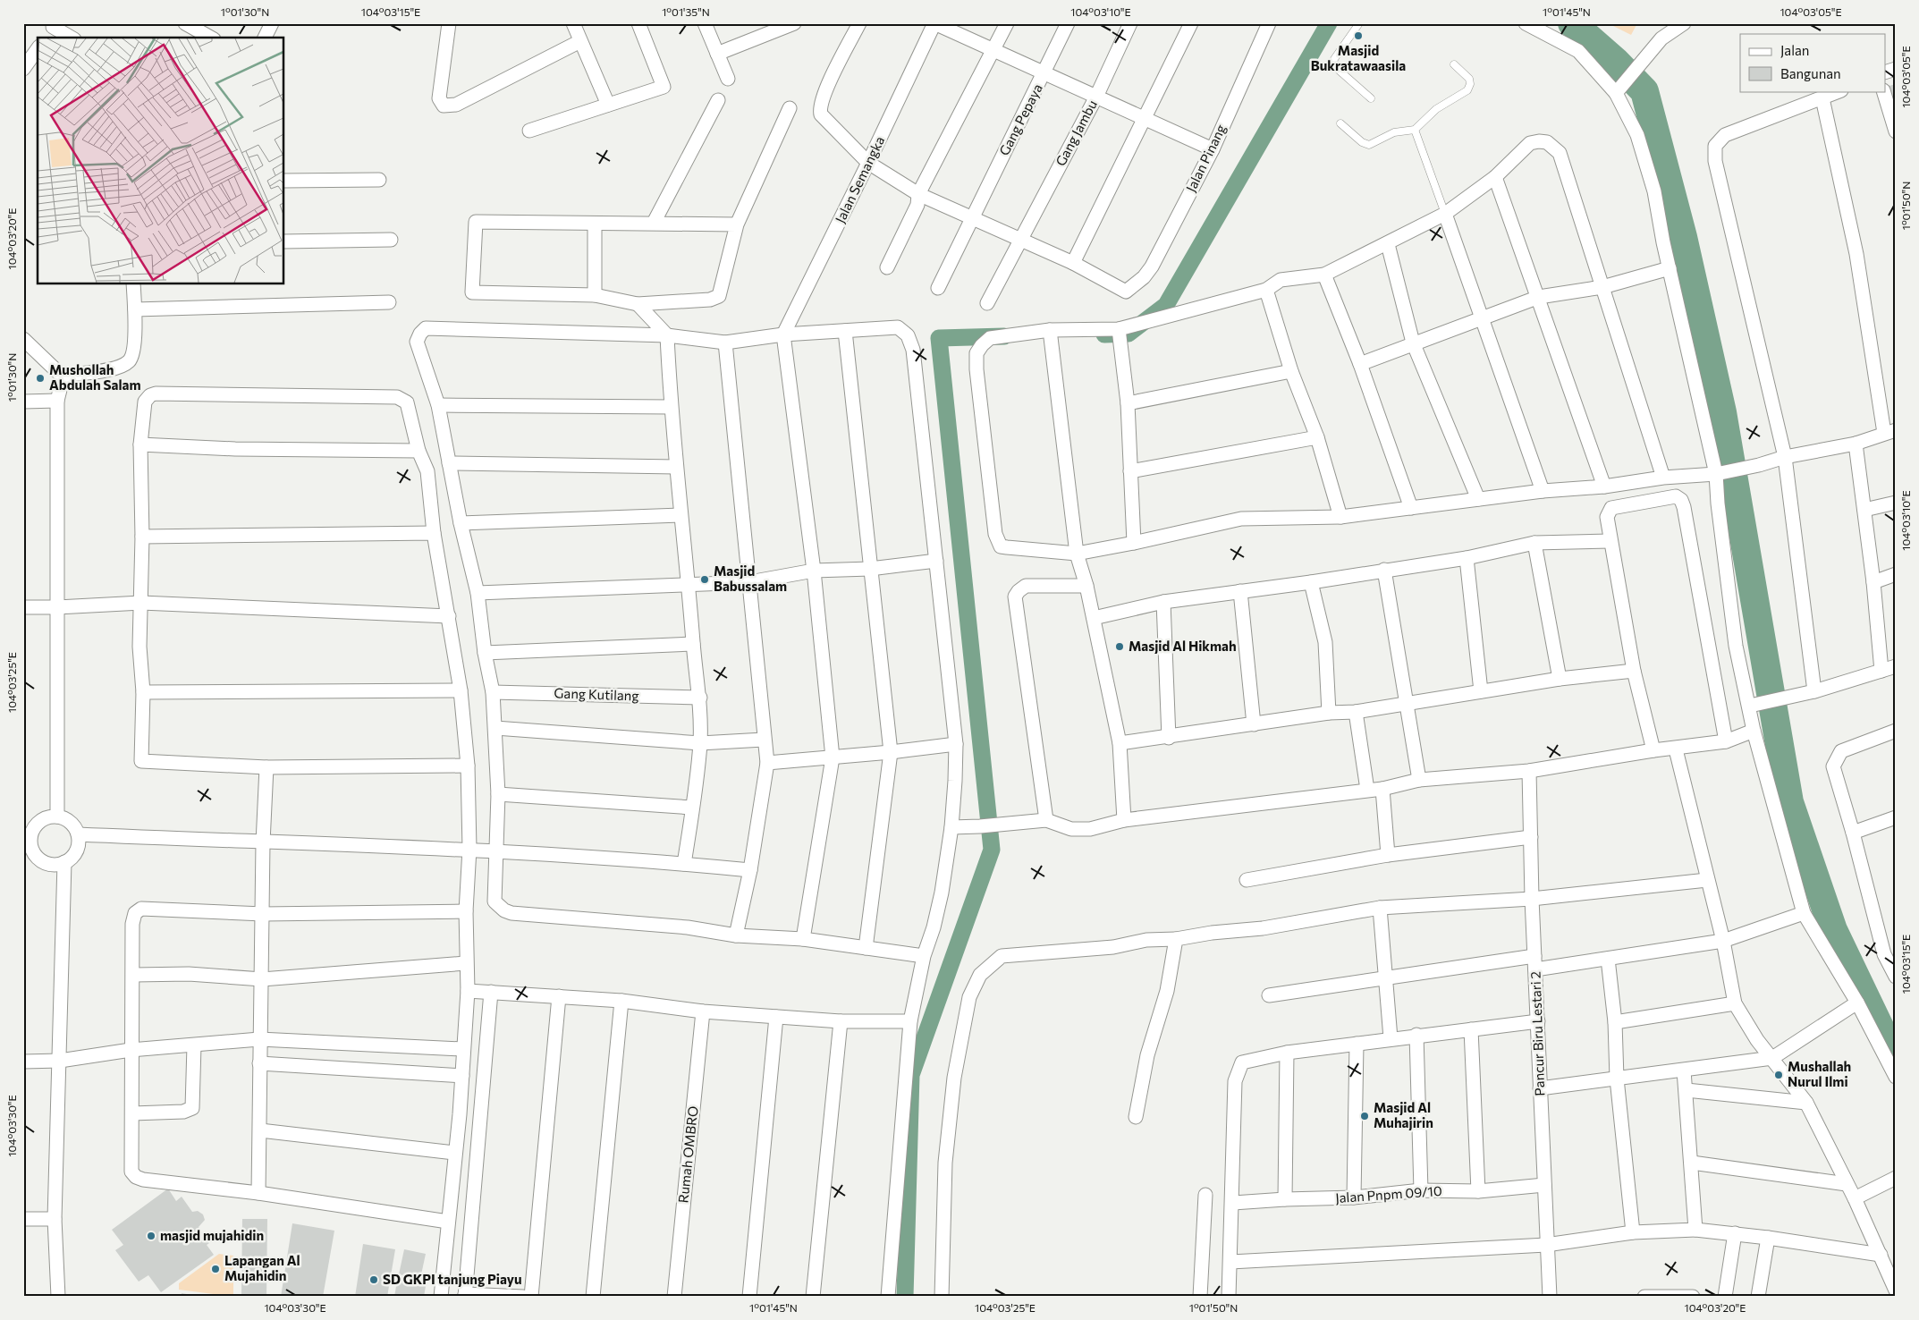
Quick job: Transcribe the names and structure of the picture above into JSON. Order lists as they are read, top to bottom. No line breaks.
{"streets":{"street":["Gang Pepaya","Gang Jambu","Jalan Pinang","Jalan Semangka","Gang Kutilang","Pancur Biru Lestari 2","Rumah OMBRO","Jalan Pnpm 09/10"]},"crossings":[["Pancur Biru Lestari 2","Jalan Pnpm 09/10"]],"places":["Masjid Bukratawaasila","Mushollah Abdulah Salam","Masjid Babussalam","Masjid Al Hikmah","Mushallah Nurul Ilmi","Masjid Al Muhajirin","masjid mujahidin","Lapangan Al Mujahidin","SD GKPI tanjung Piayu"],"legend":["Jalan","Bangunan"],"coordinates":["1°01'30\"N","104°03'15\"E","1°01'35\"N","104°03'10\"E","1°01'45\"N","104°03'05\"E","1°01'50\"N","104°03'20\"E","104°03'25\"E","104°03'30\"E"]}
